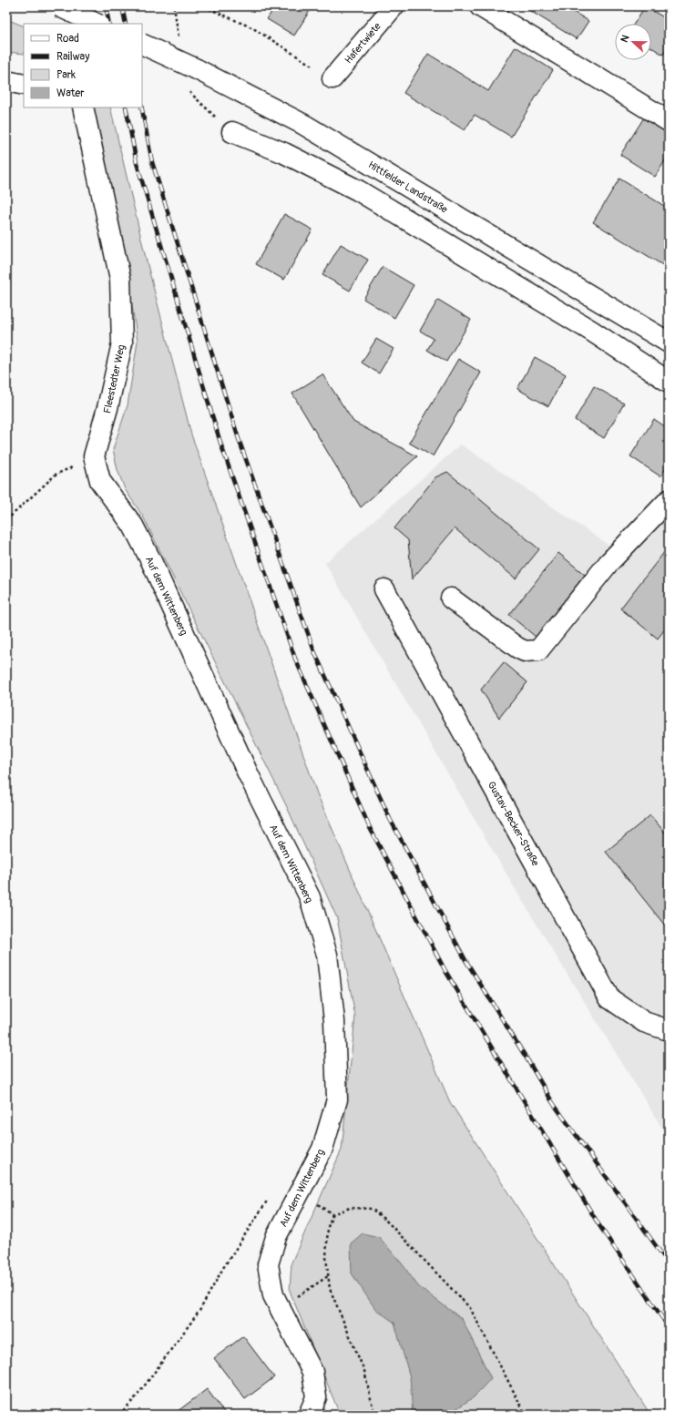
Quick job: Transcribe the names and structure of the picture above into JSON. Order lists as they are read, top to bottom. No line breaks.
{"streets":{"street":["Hafertwiete","Hittfelder Landstraße","Fleestedter Weg","Auf dem Wittenberg","Gustav-Becker-Straße"]},"crossings":[["Fleestedter Weg","Auf dem Wittenberg"]],"legend":["Road","Railway","Park","Water"],"north":"left"}
